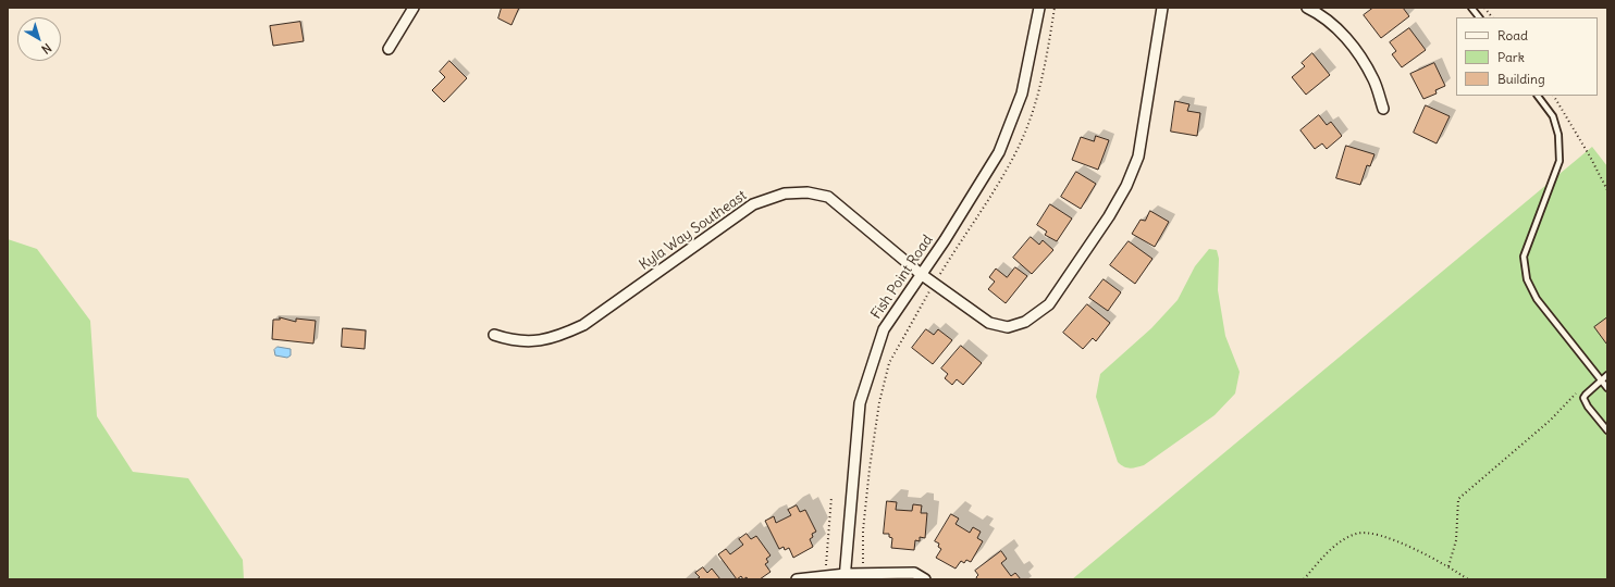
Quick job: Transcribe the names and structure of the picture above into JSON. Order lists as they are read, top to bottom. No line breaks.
{"streets":{"street":["Kyla Way Southeast","Fish Point Road"]},"crossings":[["Kyla Way Southeast","Fish Point Road"]],"legend":["Road","Park","Building"],"north":"bottom right"}
